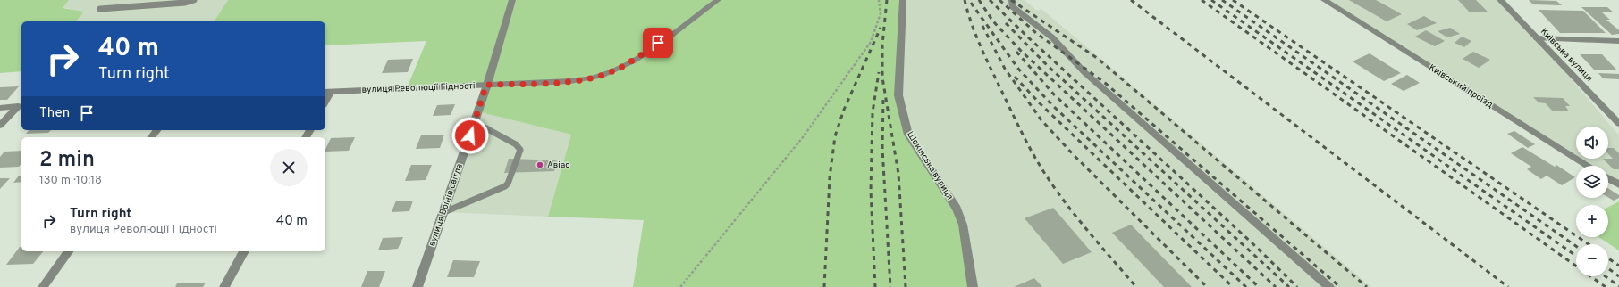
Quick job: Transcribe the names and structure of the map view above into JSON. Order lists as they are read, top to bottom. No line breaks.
{"streets":{"street":["Київська вулиця","Київський проїзд","вулиця Революції Гідності","Шекінська вулиця","вулиця Воїнів світла"]},"crossings":[["вулиця Революції Гідності","вулиця Воїнів світла"]],"places":["Авіас"],"page":{"turn":["40 m","Turn right"],"then":"Then","map_buttons":["+","−"],"heading":["2 min","130 m · 10:18"],"list":[{"name":"Turn right","note":"вулиця Революції Гідності","value":"40 m"}]}}
